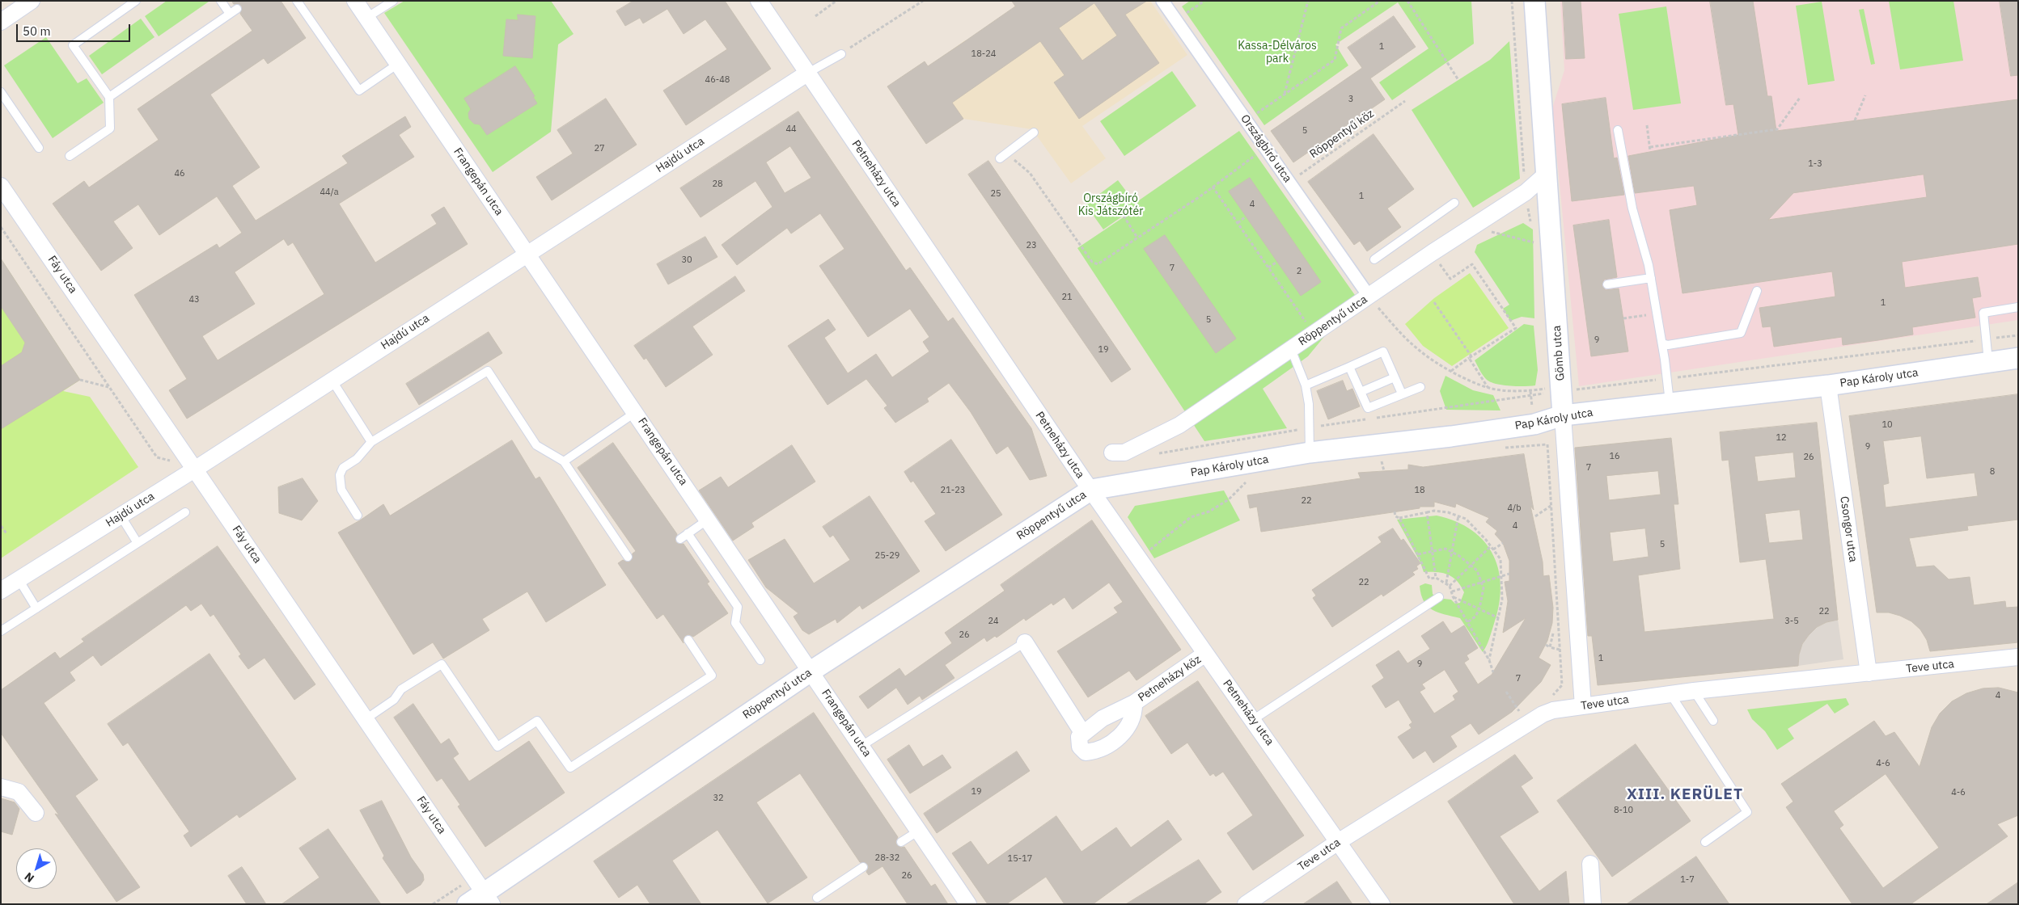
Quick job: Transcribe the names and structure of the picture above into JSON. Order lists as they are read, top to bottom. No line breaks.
{"streets":{"street":["Országbíró utca","Hajdú utca","Petneházy utca","Frangepán utca","Fáy utca","Röppentyű utca","Gömb utca","Pap Károly utca","Csongor utca","Teve utca","Petneházy köz"],"path":["Röppentyű köz"]},"crossings":[["Röppentyű köz","Országbíró utca"],["Országbíró utca","Röppentyű utca"],["Hajdú utca","Petneházy utca"],["Hajdú utca","Frangepán utca"],["Hajdú utca","Fáy utca"],["Petneházy utca","Röppentyű utca"],["Petneházy utca","Pap Károly utca"],["Petneházy utca","Teve utca"],["Petneházy utca","Petneházy köz"],["Frangepán utca","Röppentyű utca"],["Fáy utca","Röppentyű utca"],["Röppentyű utca","Gömb utca"],["Röppentyű utca","Pap Károly utca"],["Gömb utca","Pap Károly utca"],["Gömb utca","Teve utca"],["Pap Károly utca","Csongor utca"],["Csongor utca","Teve utca"]],"districts":["XIII. KERÜLET"],"parks":["Kassa-Délváros park","Országbíró Kis Játszótér"],"house_numbers":["1","18-24","46-48","3","44","5","27","1-3","46","28","44/a","25","1","4","23","30","7","2","21","43","1","5","9","19","10","12","9","16","26","7","8","21-23","18","22","4/b","4","5","25-29","22","22","24","3-5","26","1","9","7","4","4-6","19","4-6","32","8-10","28-32","15-17","26","1-7"],"scale_bar":"50 m","north":"bottom left"}
